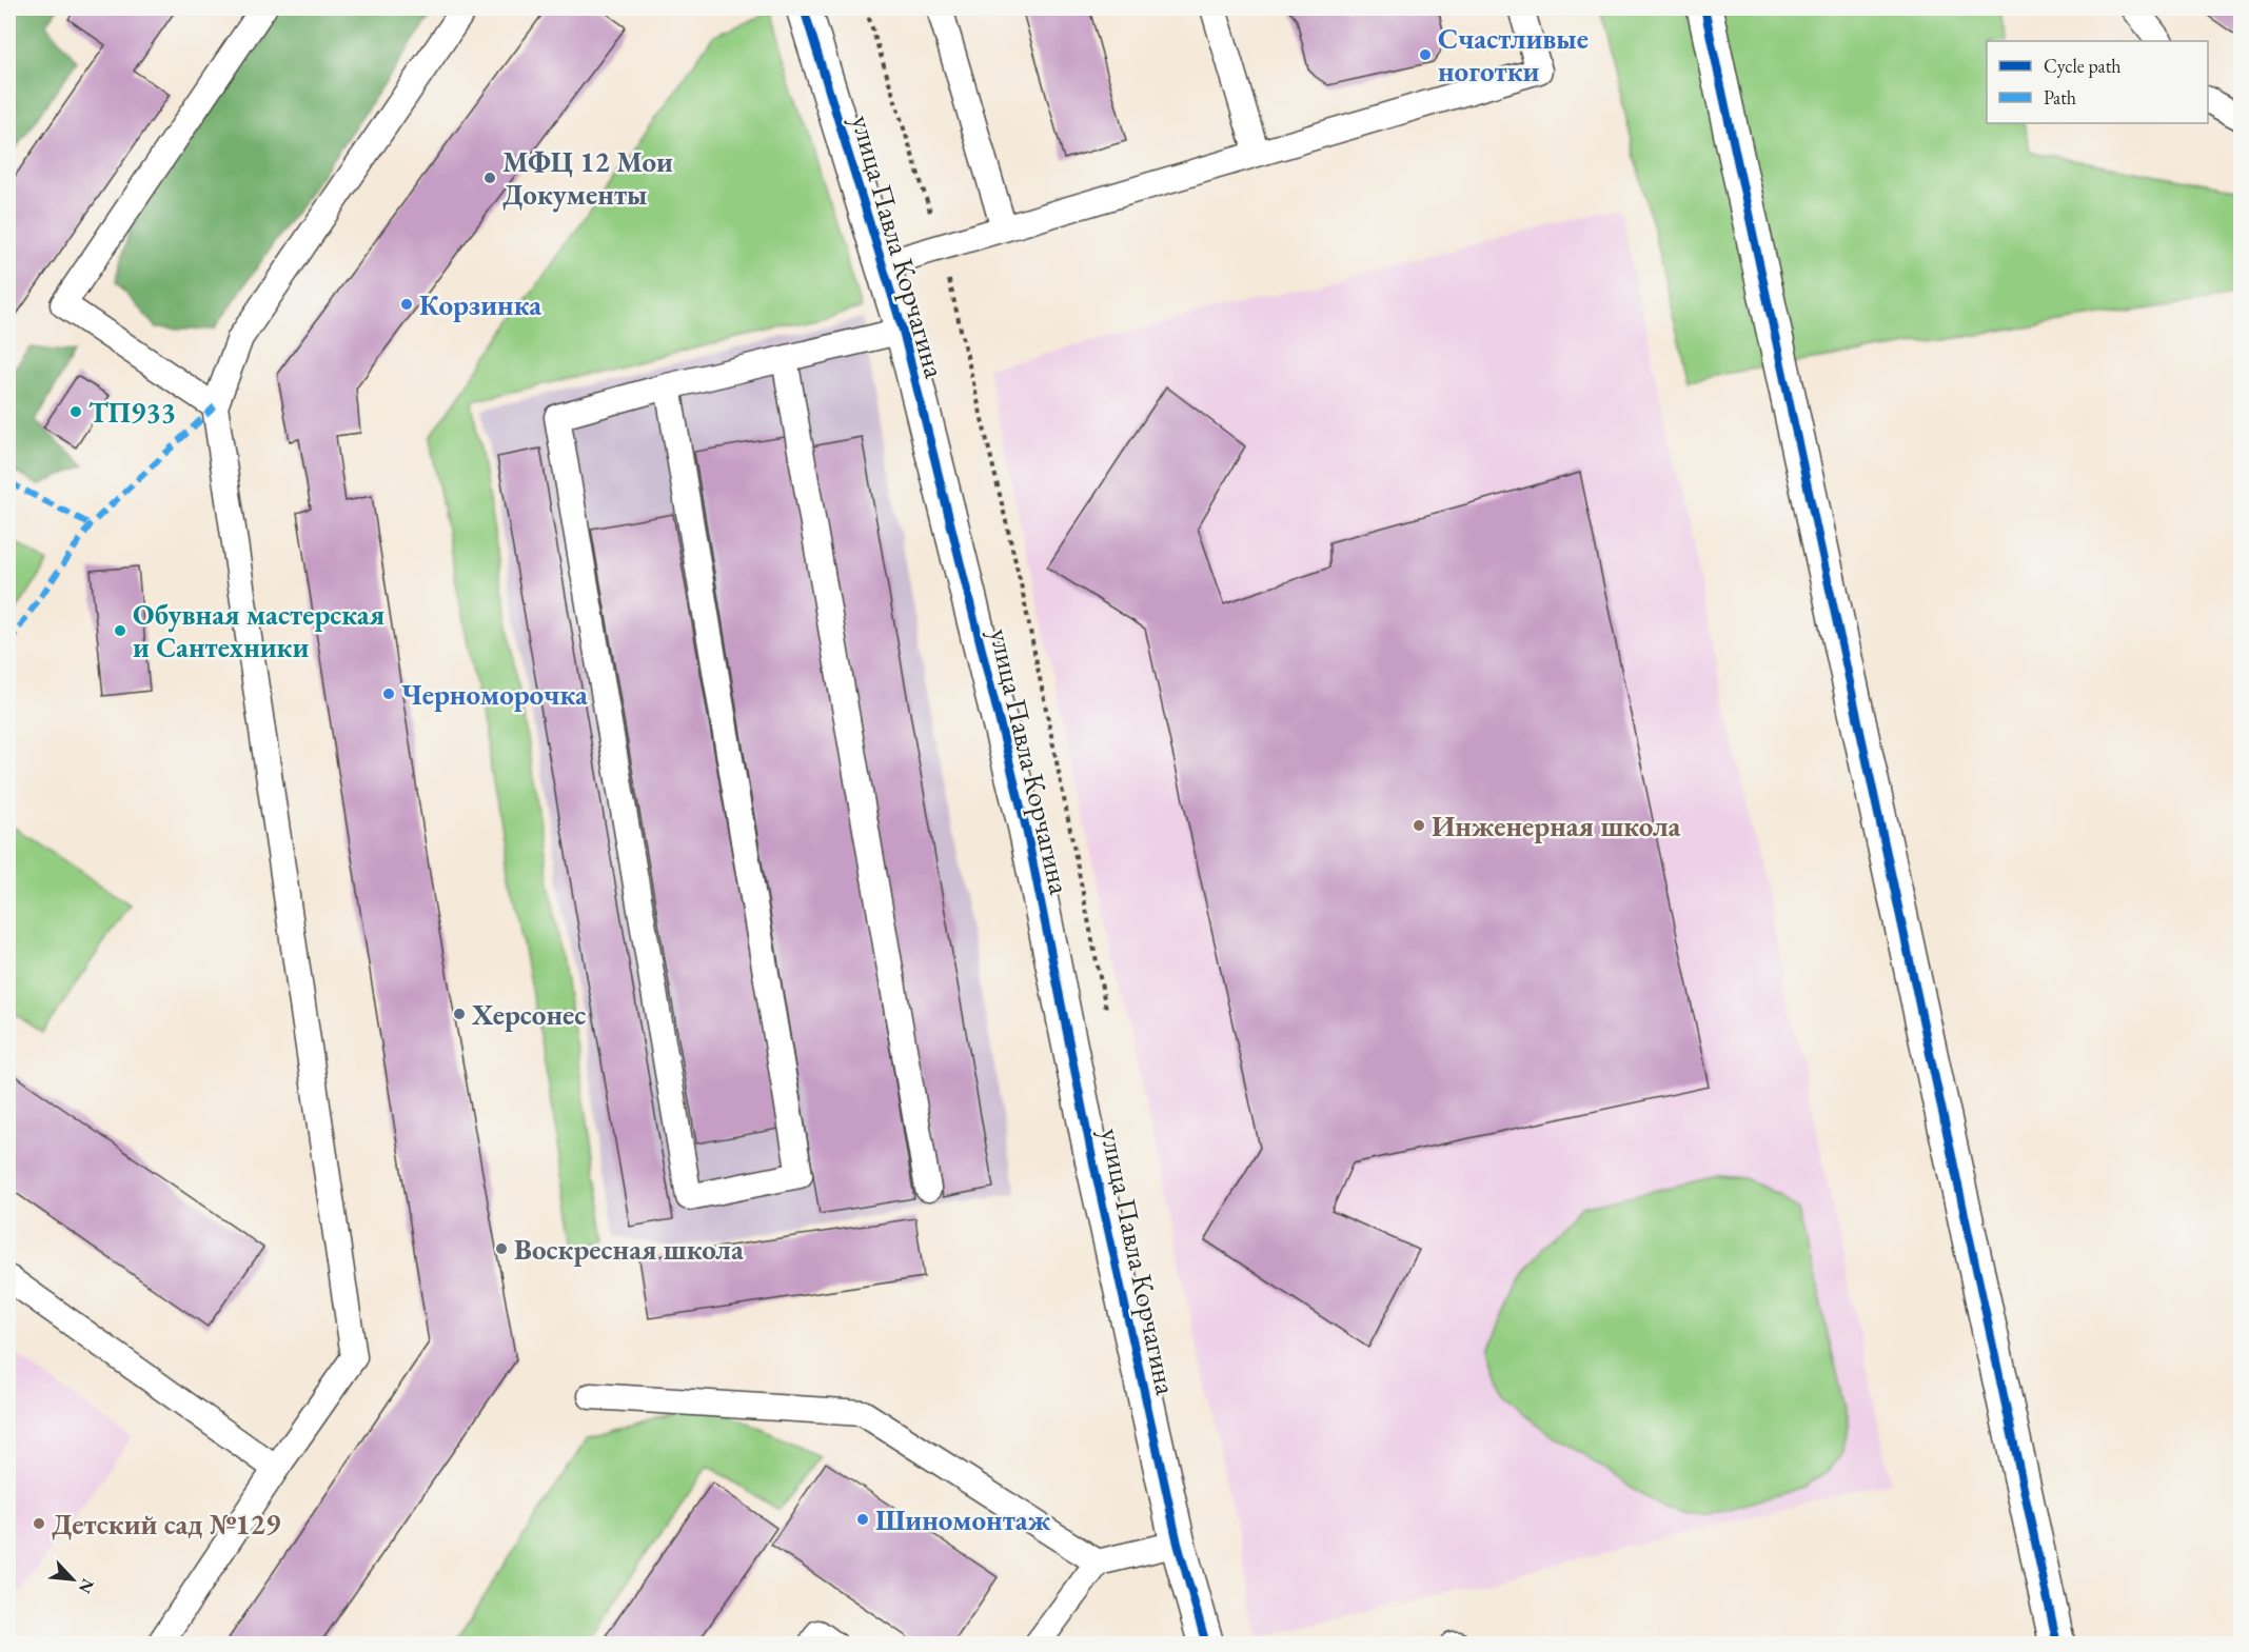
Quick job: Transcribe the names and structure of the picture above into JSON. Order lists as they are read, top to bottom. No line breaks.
{"streets":{"street":["улица Павла Корчагина"]},"places":["Счастливые ноготки","МФЦ 12 Мои Документы","Корзинка","ТП933","Обувная мастерская и Сантехники","Черноморочка","Инженерная школа","Херсонес","Воскресная школа","Шиномонтаж","Детский сад №129"],"legend":["Cycle path","Path"],"north":"bottom right"}
